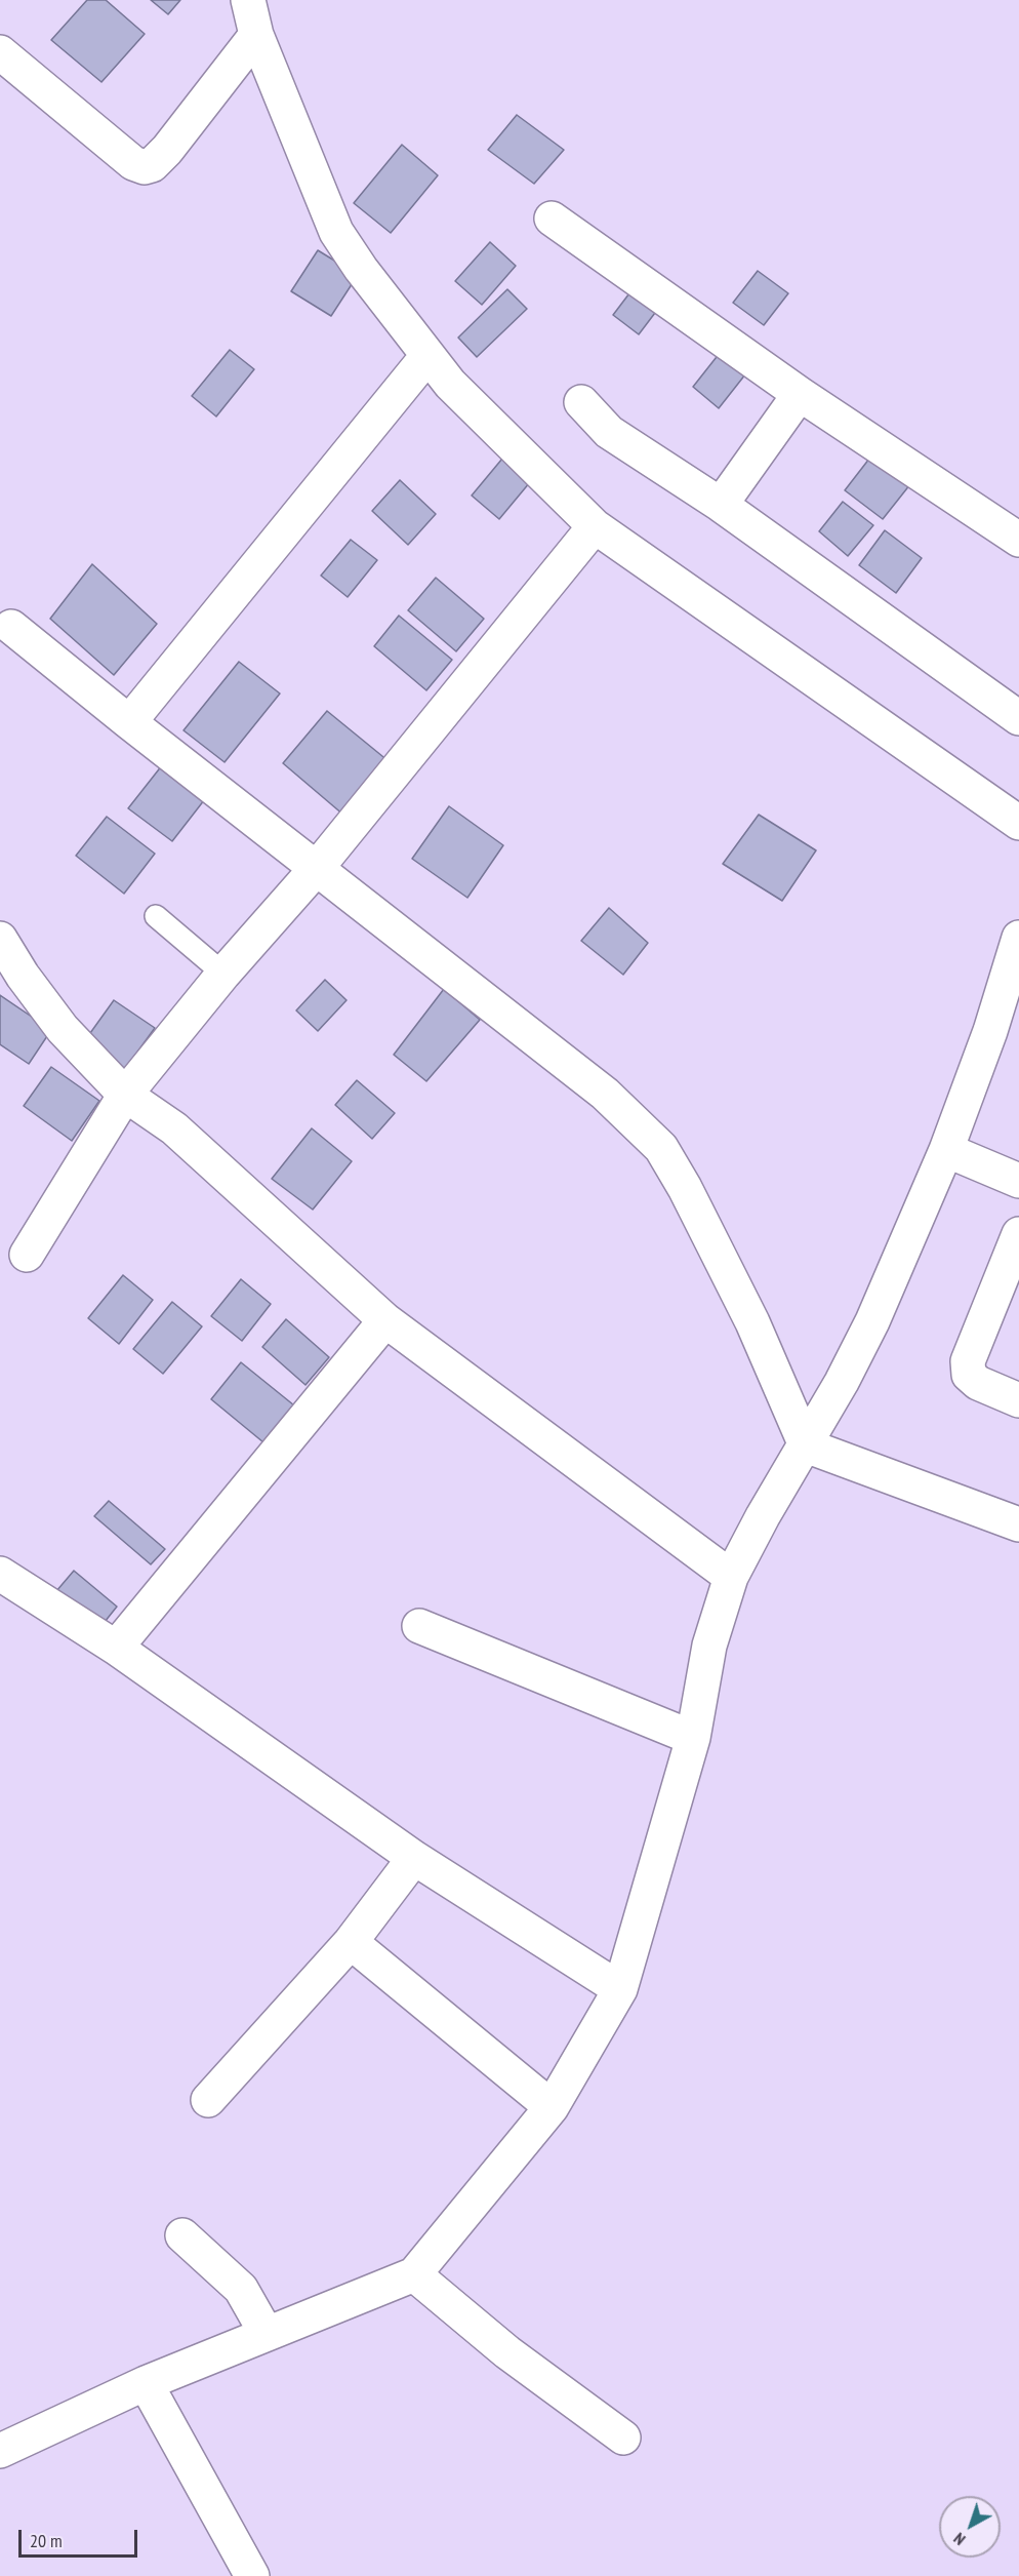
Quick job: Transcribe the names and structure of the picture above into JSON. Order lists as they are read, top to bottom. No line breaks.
{"scale_bar":"20 m","north":"bottom left"}
